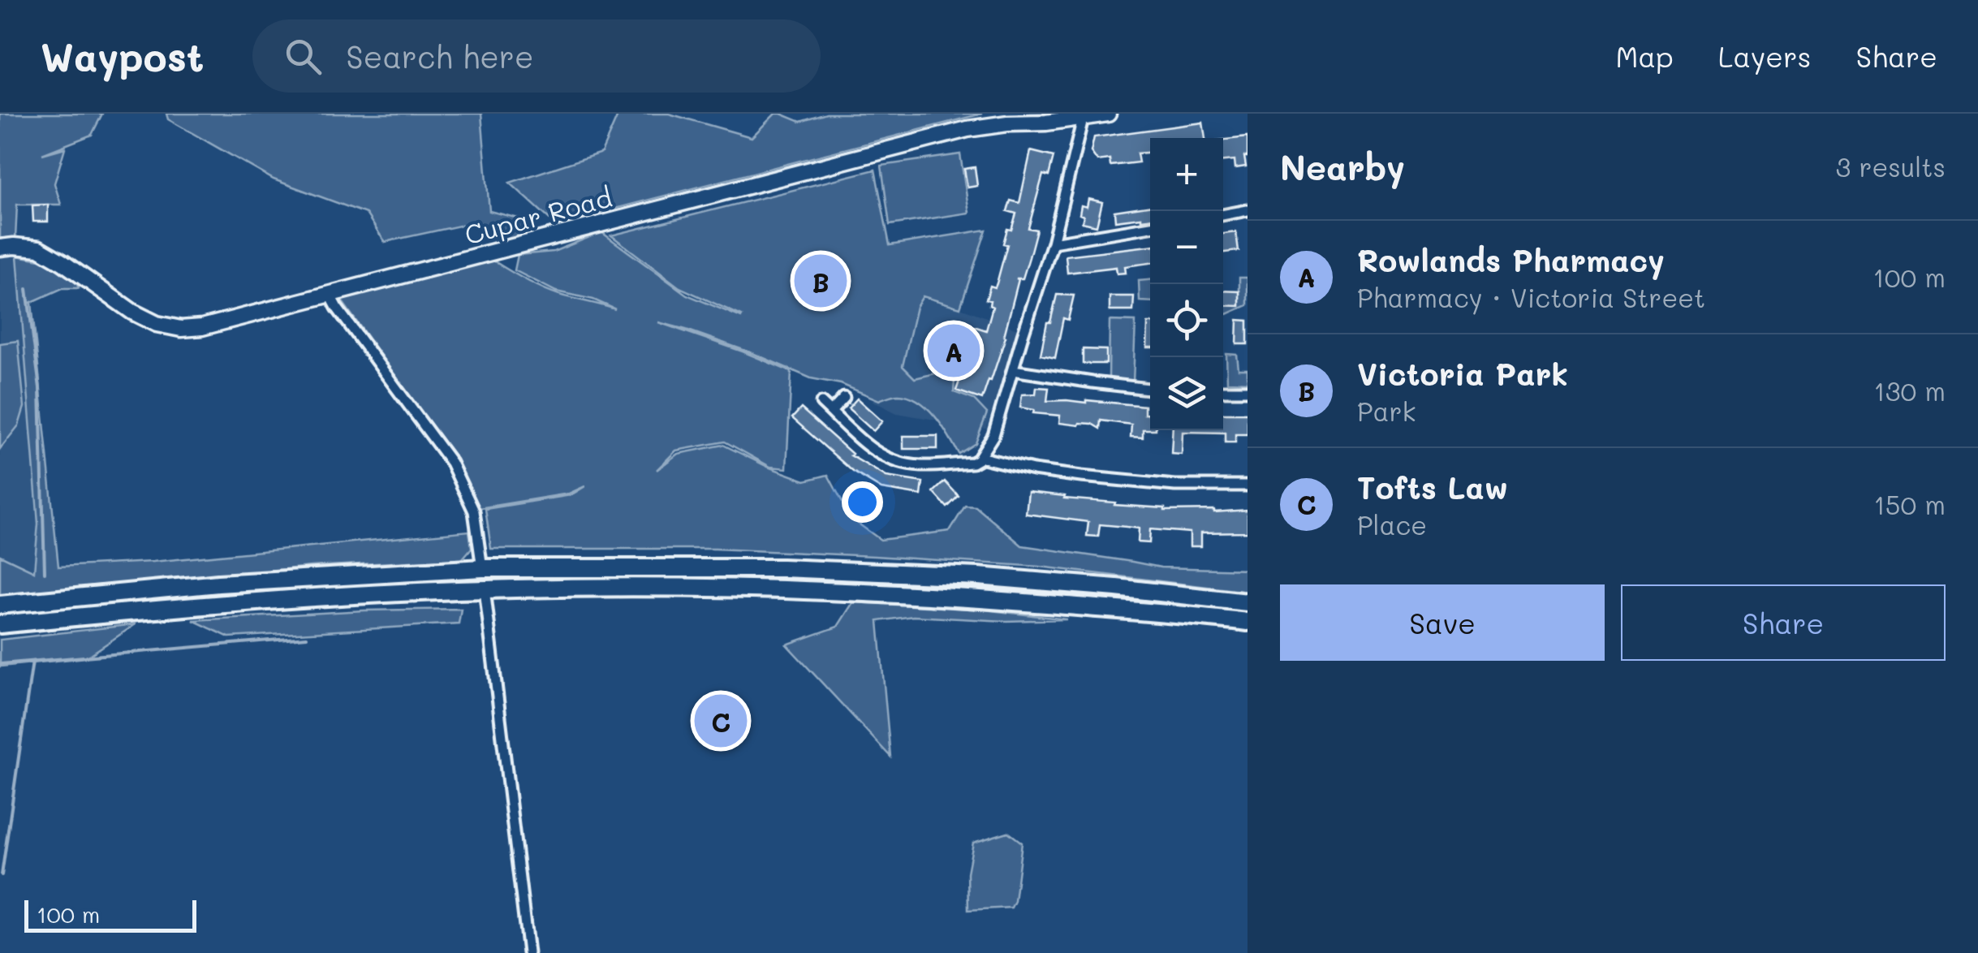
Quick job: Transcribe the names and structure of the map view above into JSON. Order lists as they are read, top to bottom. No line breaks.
{"streets":{"main road":["Cupar Road"]},"scale_bar":"100 m","page":{"header":"Waypost","search":"Search here","nav":["Map","Layers","Share"],"heading":["Nearby","3 results"],"map_buttons":["+","−"],"list":[{"mark":"A","name":"Rowlands Pharmacy","note":"Pharmacy · Victoria Street","value":"100 m"},{"mark":"B","name":"Victoria Park","note":"Park","value":"130 m"},{"mark":"C","name":"Tofts Law","note":"Place","value":"150 m"}],"pins":["B","A","C"],"buttons":["Save","Share"],"scale":"100 m"}}
